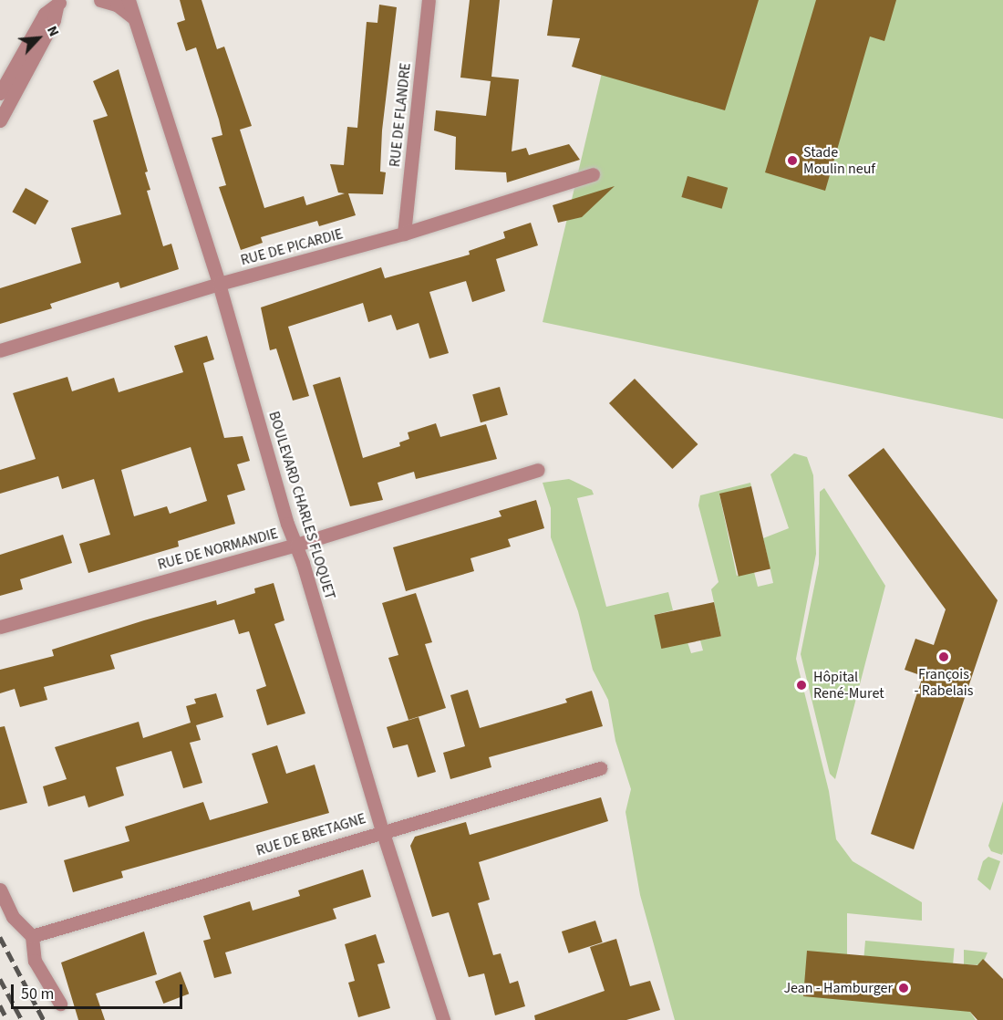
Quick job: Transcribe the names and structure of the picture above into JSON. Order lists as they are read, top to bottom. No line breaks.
{"streets":{"street":["RUE DE FLANDRE","RUE DE PICARDIE","BOULEVARD CHARLES FLOQUET","RUE DE NORMANDIE","RUE DE BRETAGNE"]},"crossings":[["RUE DE FLANDRE","RUE DE PICARDIE"],["RUE DE PICARDIE","BOULEVARD CHARLES FLOQUET"],["BOULEVARD CHARLES FLOQUET","RUE DE NORMANDIE"],["BOULEVARD CHARLES FLOQUET","RUE DE BRETAGNE"]],"places":["Stade Moulin neuf","François - Rabelais","Hôpital René-Muret","Jean - Hamburger"],"scale_bar":"50 m","north":"top right"}
